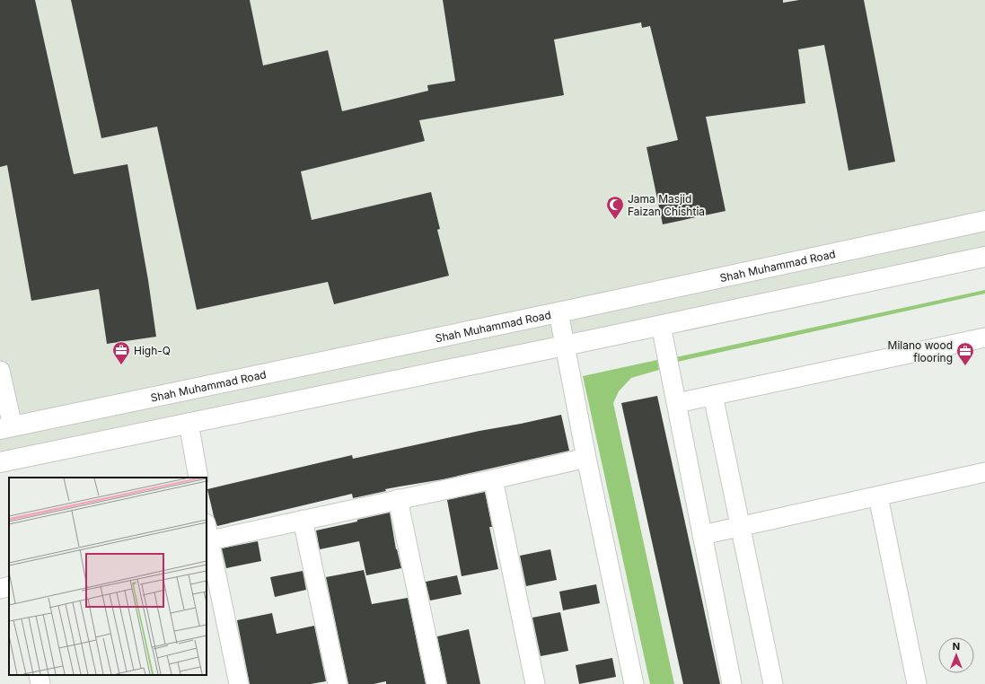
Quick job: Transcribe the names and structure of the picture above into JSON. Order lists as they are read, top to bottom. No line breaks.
{"streets":{"main road":["Shah Muhammad Road"]},"places":{"mosque":["Jama Masjid Faizan Chishtia"],"office":["High-Q","Milano wood flooring"]},"north":"top"}
